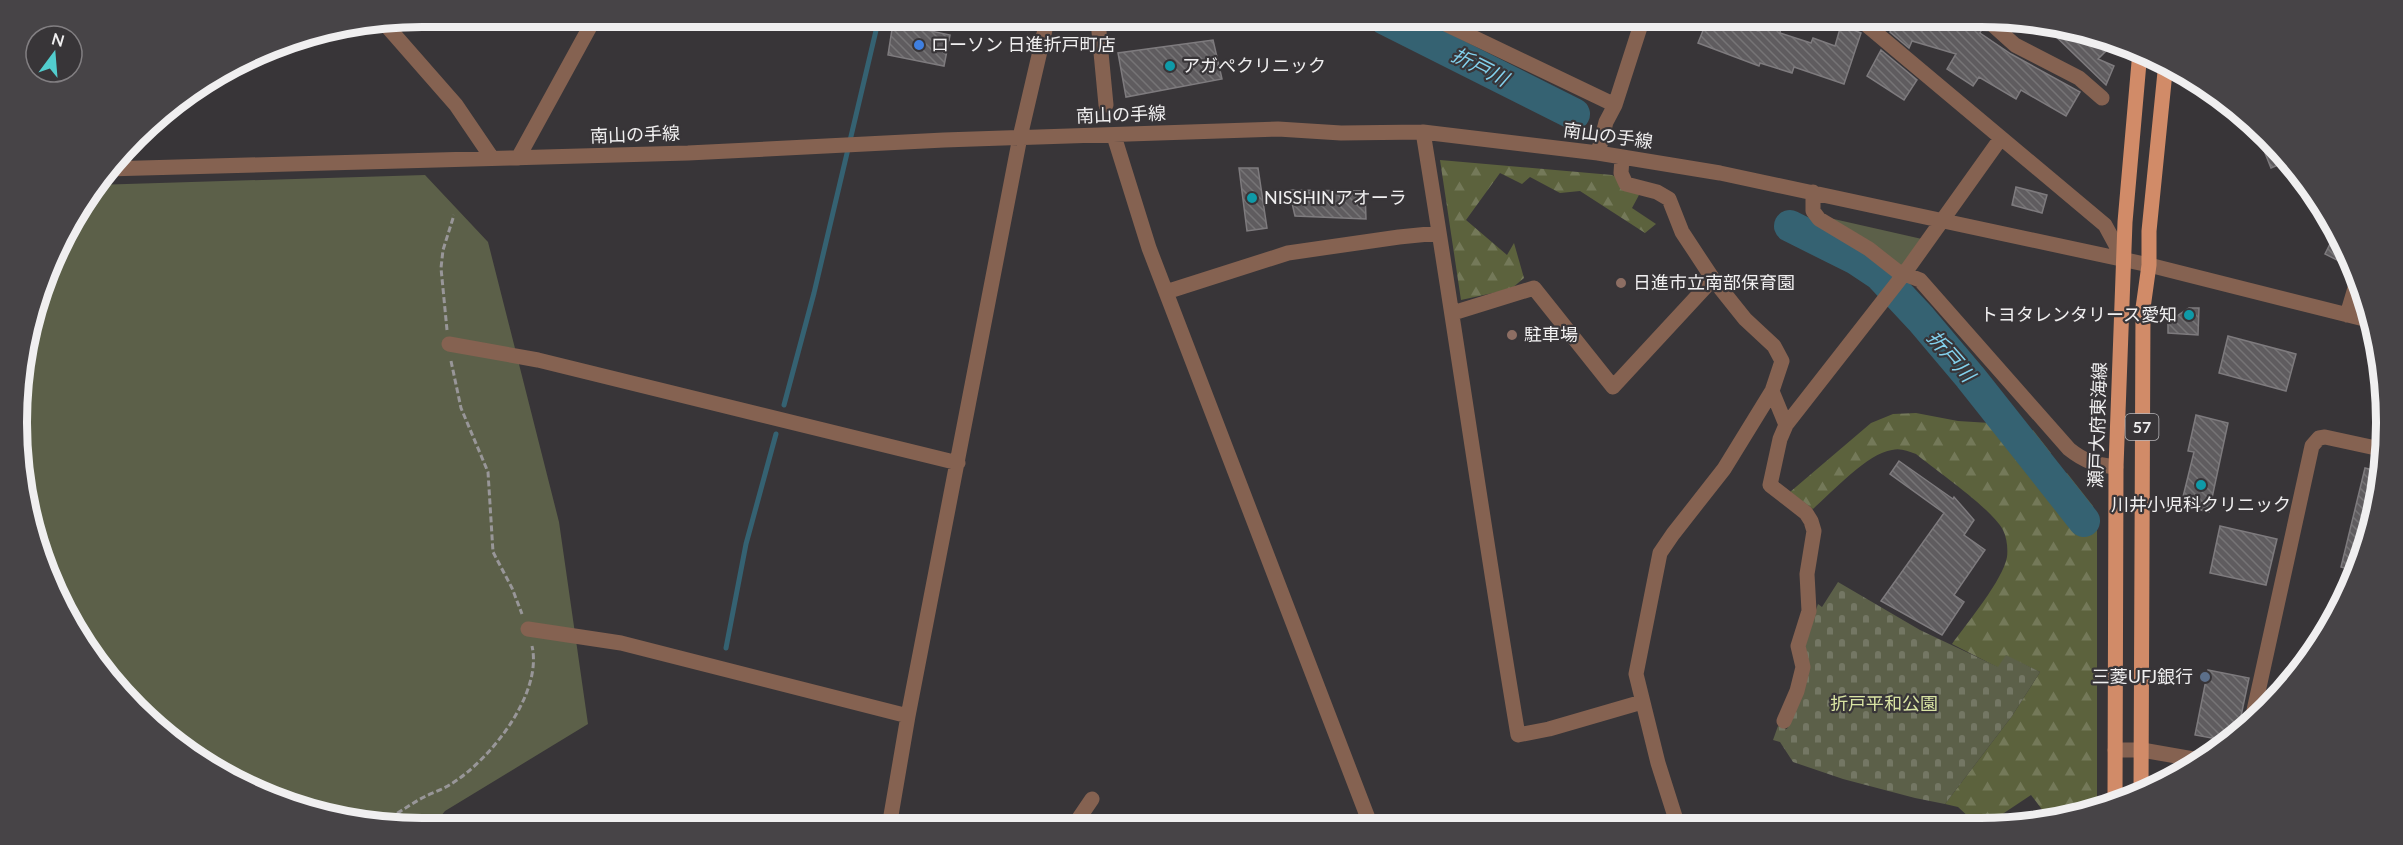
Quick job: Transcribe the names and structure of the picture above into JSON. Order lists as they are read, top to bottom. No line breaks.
{"streets":{"main road":["瀬戸大府東海線","57"],"street":["南山の手線"]},"crossings":[["南山の手線","瀬戸大府東海線"],["南山の手線","57"]],"water":["折戸川"],"parks":["折戸平和公園"],"places":["ローソン 日進折戸町店","アガぺクリニック","NISSHINアオーラ","日進市立南部保育園","トヨタレンタリース愛知","駐車場","川井小児科クリニック","三菱UFJ銀行"],"north":"top"}
